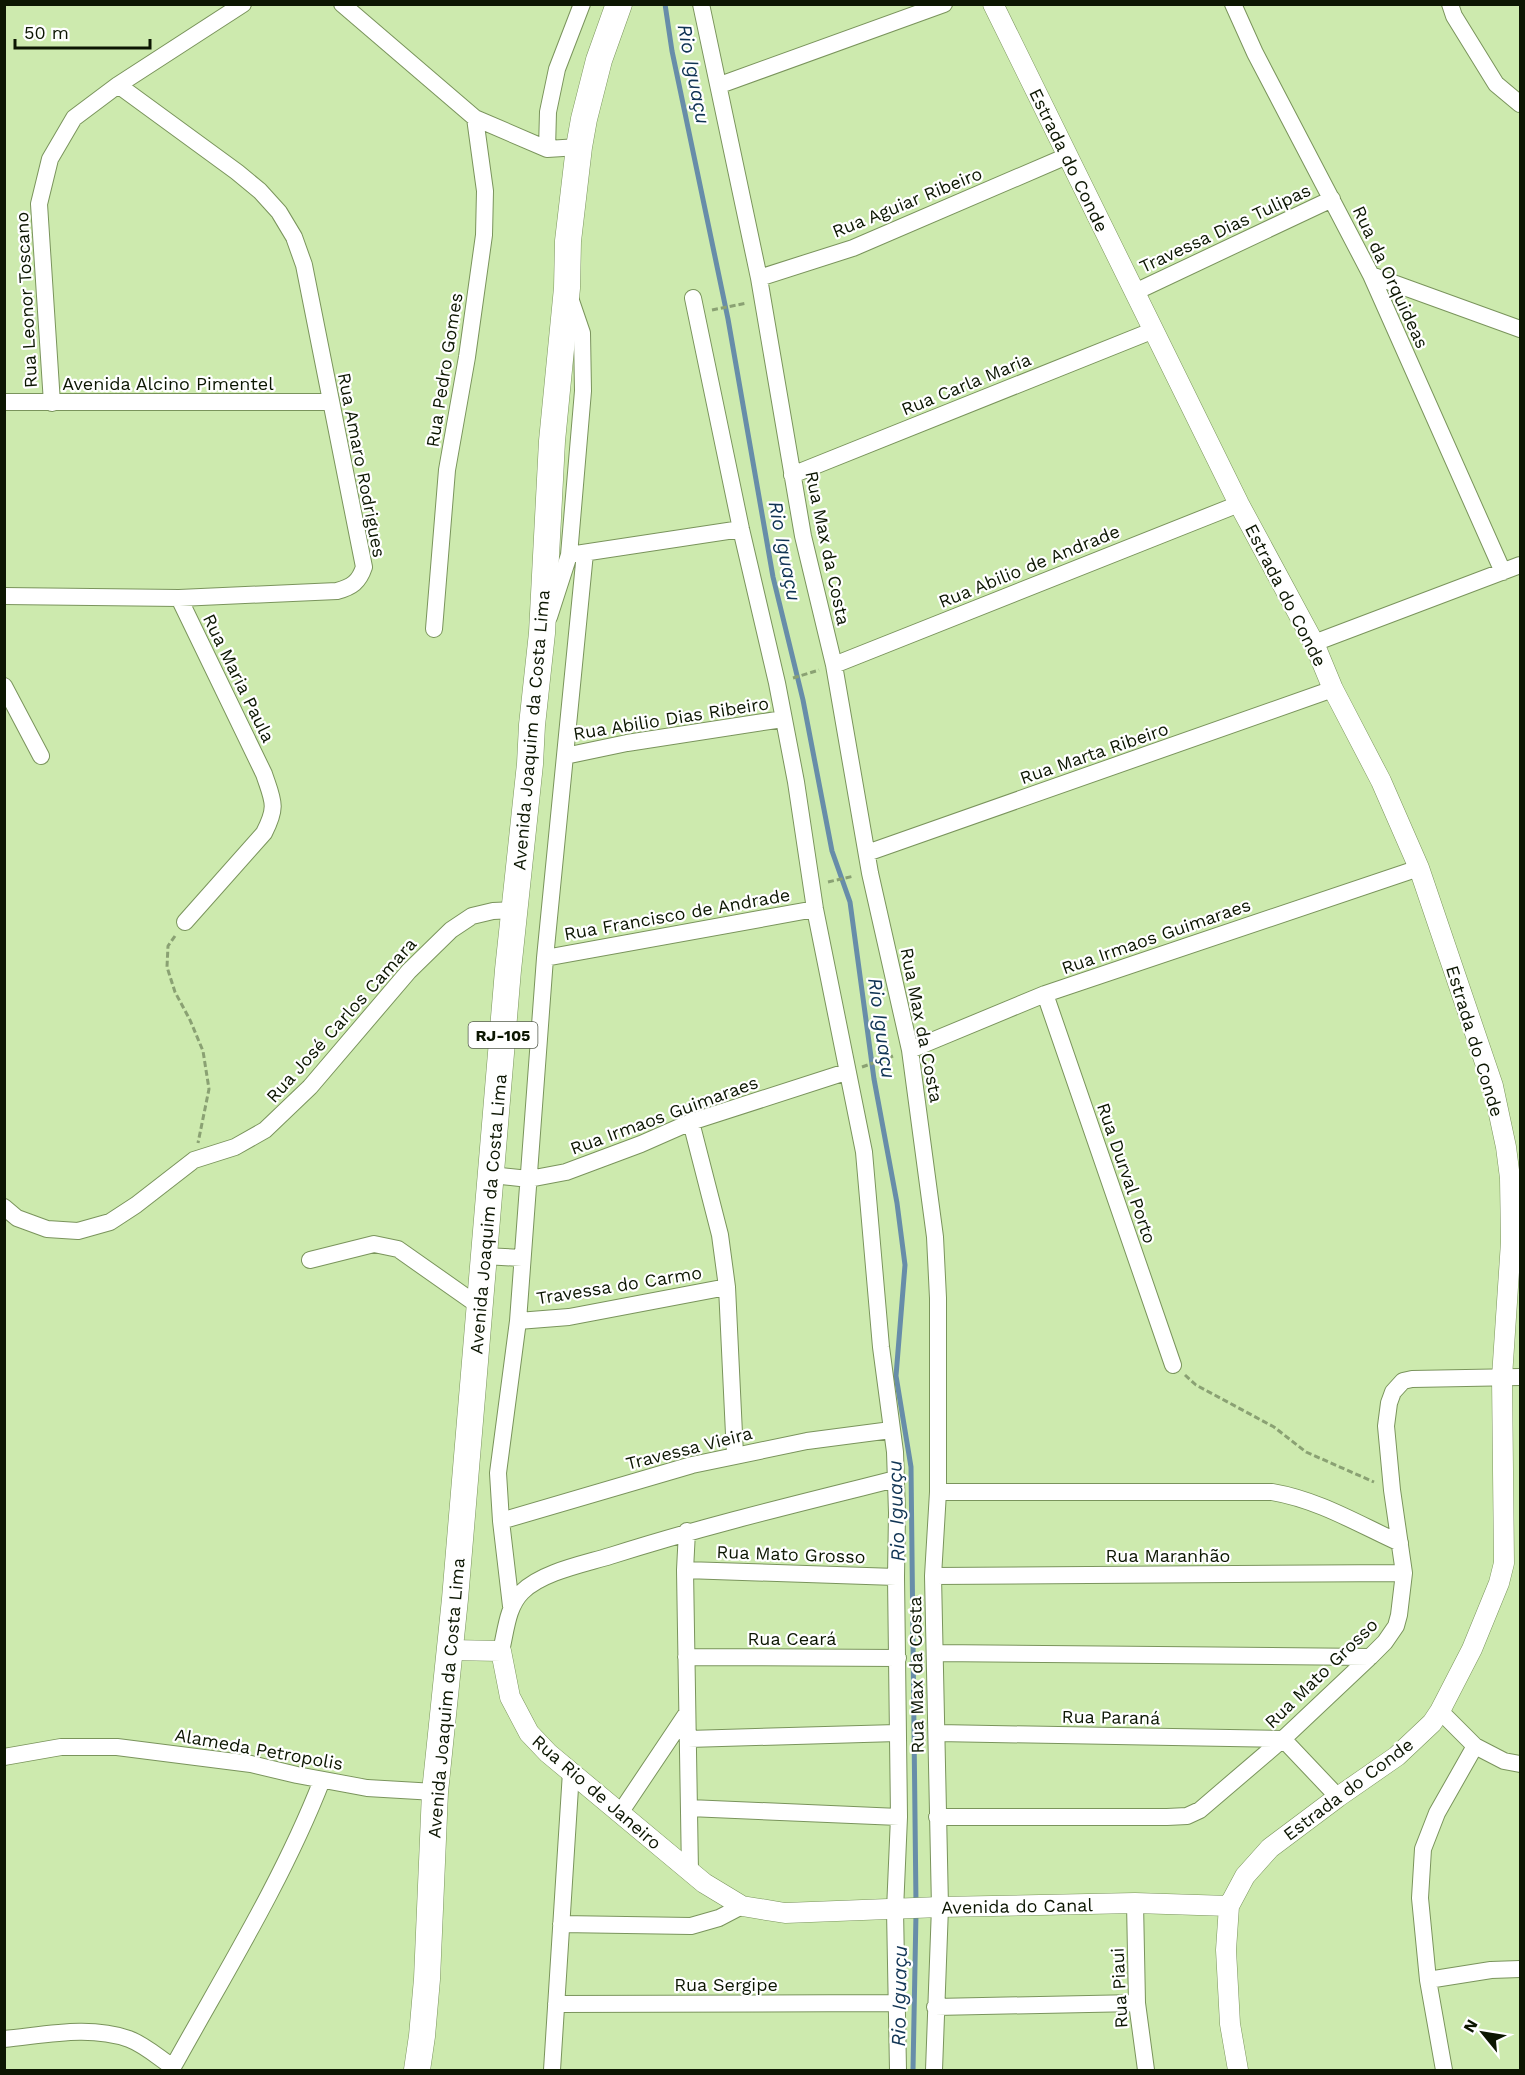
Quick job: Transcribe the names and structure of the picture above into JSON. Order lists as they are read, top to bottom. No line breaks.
{"streets":{"main road":["Avenida Joaquim da Costa Lima","RJ-105"],"street":["Estrada do Conde","Rua Aguiar Ribeiro","Travessa Dias Tulipas","Rua da Orquideas","Rua Leonor Toscano","Rua Pedro Gomes","Avenida Alcino Pimentel","Rua Carla Maria","Rua Amaro Rodrigues","Rua Max da Costa","Rua Abilio de Andrade","Rua Maria Paula","Rua Abilio Dias Ribeiro","Rua Marta Ribeiro","Rua Francisco de Andrade","Rua Irmaos Guimaraes","Rua José Carlos Camara","Rua Durval Porto","Travessa do Carmo","Travessa Vieira","Rua Mato Grosso","Rua Maranhão","Rua Ceará","Rua Paraná","Alameda Petropolis","Rua Rio de Janeiro","Avenida do Canal","Rua Sergipe","Rua Piaui"]},"crossings":[["Estrada do Conde","Rua Aguiar Ribeiro"],["Estrada do Conde","Travessa Dias Tulipas"],["Estrada do Conde","Rua Carla Maria"],["Estrada do Conde","Rua Abilio de Andrade"],["Estrada do Conde","Rua Marta Ribeiro"],["Estrada do Conde","Rua Irmaos Guimaraes"],["Estrada do Conde","Rua Mato Grosso"],["Estrada do Conde","Avenida do Canal"],["Rua Aguiar Ribeiro","Rua Max da Costa"],["Travessa Dias Tulipas","Rua da Orquideas"],["Rua Leonor Toscano","Avenida Alcino Pimentel"],["Rua Leonor Toscano","Rua Amaro Rodrigues"],["Avenida Alcino Pimentel","Rua Amaro Rodrigues"],["Rua Carla Maria","Rua Max da Costa"],["Rua Amaro Rodrigues","Rua Maria Paula"],["Rua Max da Costa","Rua Abilio de Andrade"],["Rua Max da Costa","Rua Abilio Dias Ribeiro"],["Rua Max da Costa","Rua Marta Ribeiro"],["Rua Max da Costa","Rua Francisco de Andrade"],["Rua Max da Costa","Rua Irmaos Guimaraes"],["Rua Max da Costa","Travessa Vieira"],["Rua Max da Costa","Rua Mato Grosso"],["Rua Max da Costa","Rua Maranhão"],["Rua Max da Costa","Rua Ceará"],["Rua Max da Costa","Rua Paraná"],["Rua Max da Costa","Rua Rio de Janeiro"],["Rua Max da Costa","Avenida do Canal"],["Rua Max da Costa","Rua Sergipe"],["Avenida Joaquim da Costa Lima","Rua Irmaos Guimaraes"],["Avenida Joaquim da Costa Lima","Rua José Carlos Camara"],["Avenida Joaquim da Costa Lima","Alameda Petropolis"],["Rua Irmaos Guimaraes","Rua Durval Porto"],["Rua Mato Grosso","Rua Maranhão"],["Rua Mato Grosso","Rua Paraná"],["Rua Mato Grosso","Rua Rio de Janeiro"],["Rua Ceará","Rua Rio de Janeiro"],["Rua Rio de Janeiro","Avenida do Canal"],["Avenida do Canal","Rua Piaui"]],"water":["Rio Iguaçu"],"scale_bar":"50 m","north":"top left"}
